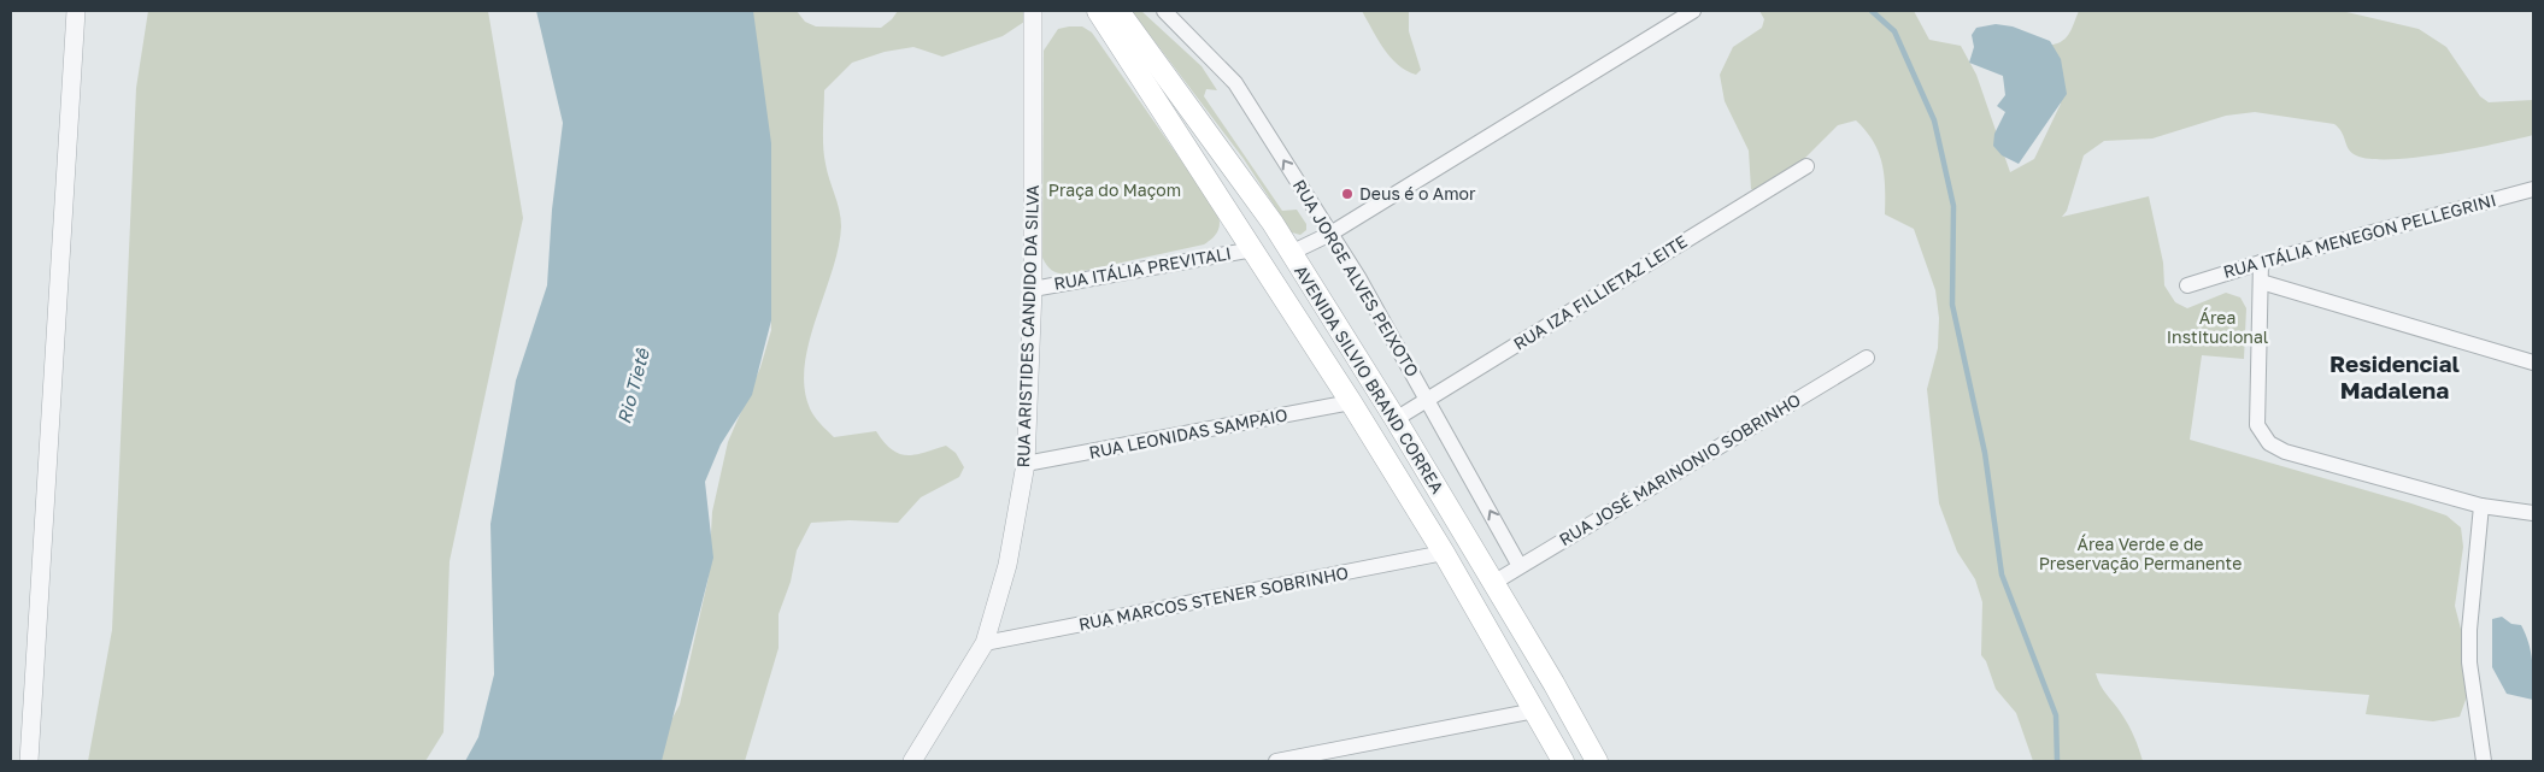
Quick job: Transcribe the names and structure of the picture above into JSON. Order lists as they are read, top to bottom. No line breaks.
{"streets":{"main road":["AVENIDA SILVIO BRAND CORREA"],"street":["RUA ITÁLIA MENEGON PELLEGRINI","RUA ITÁLIA PREVITALI","RUA JORGE ALVES PEIXOTO","RUA IZA FILLIETAZ LEITE","RUA ARISTIDES CANDIDO DA SILVA","RUA LEONIDAS SAMPAIO","RUA JOSÉ MARINONIO SOBRINHO","RUA MARCOS STENER SOBRINHO"]},"crossings":[["RUA ITÁLIA PREVITALI","RUA ARISTIDES CANDIDO DA SILVA"],["RUA ITÁLIA PREVITALI","AVENIDA SILVIO BRAND CORREA"],["RUA JORGE ALVES PEIXOTO","RUA IZA FILLIETAZ LEITE"],["RUA JORGE ALVES PEIXOTO","RUA JOSÉ MARINONIO SOBRINHO"],["RUA IZA FILLIETAZ LEITE","AVENIDA SILVIO BRAND CORREA"],["RUA ARISTIDES CANDIDO DA SILVA","RUA LEONIDAS SAMPAIO"],["RUA ARISTIDES CANDIDO DA SILVA","RUA MARCOS STENER SOBRINHO"],["AVENIDA SILVIO BRAND CORREA","RUA LEONIDAS SAMPAIO"],["AVENIDA SILVIO BRAND CORREA","RUA JOSÉ MARINONIO SOBRINHO"],["AVENIDA SILVIO BRAND CORREA","RUA MARCOS STENER SOBRINHO"]],"one_way":["RUA JORGE ALVES PEIXOTO"],"districts":["Residencial Madalena"],"water":["Rio Tietê"],"parks":["Praça do Maçom","Área Institucional","Área Verde e de Preservação Permanente"],"places":["Deus é o Amor"]}
